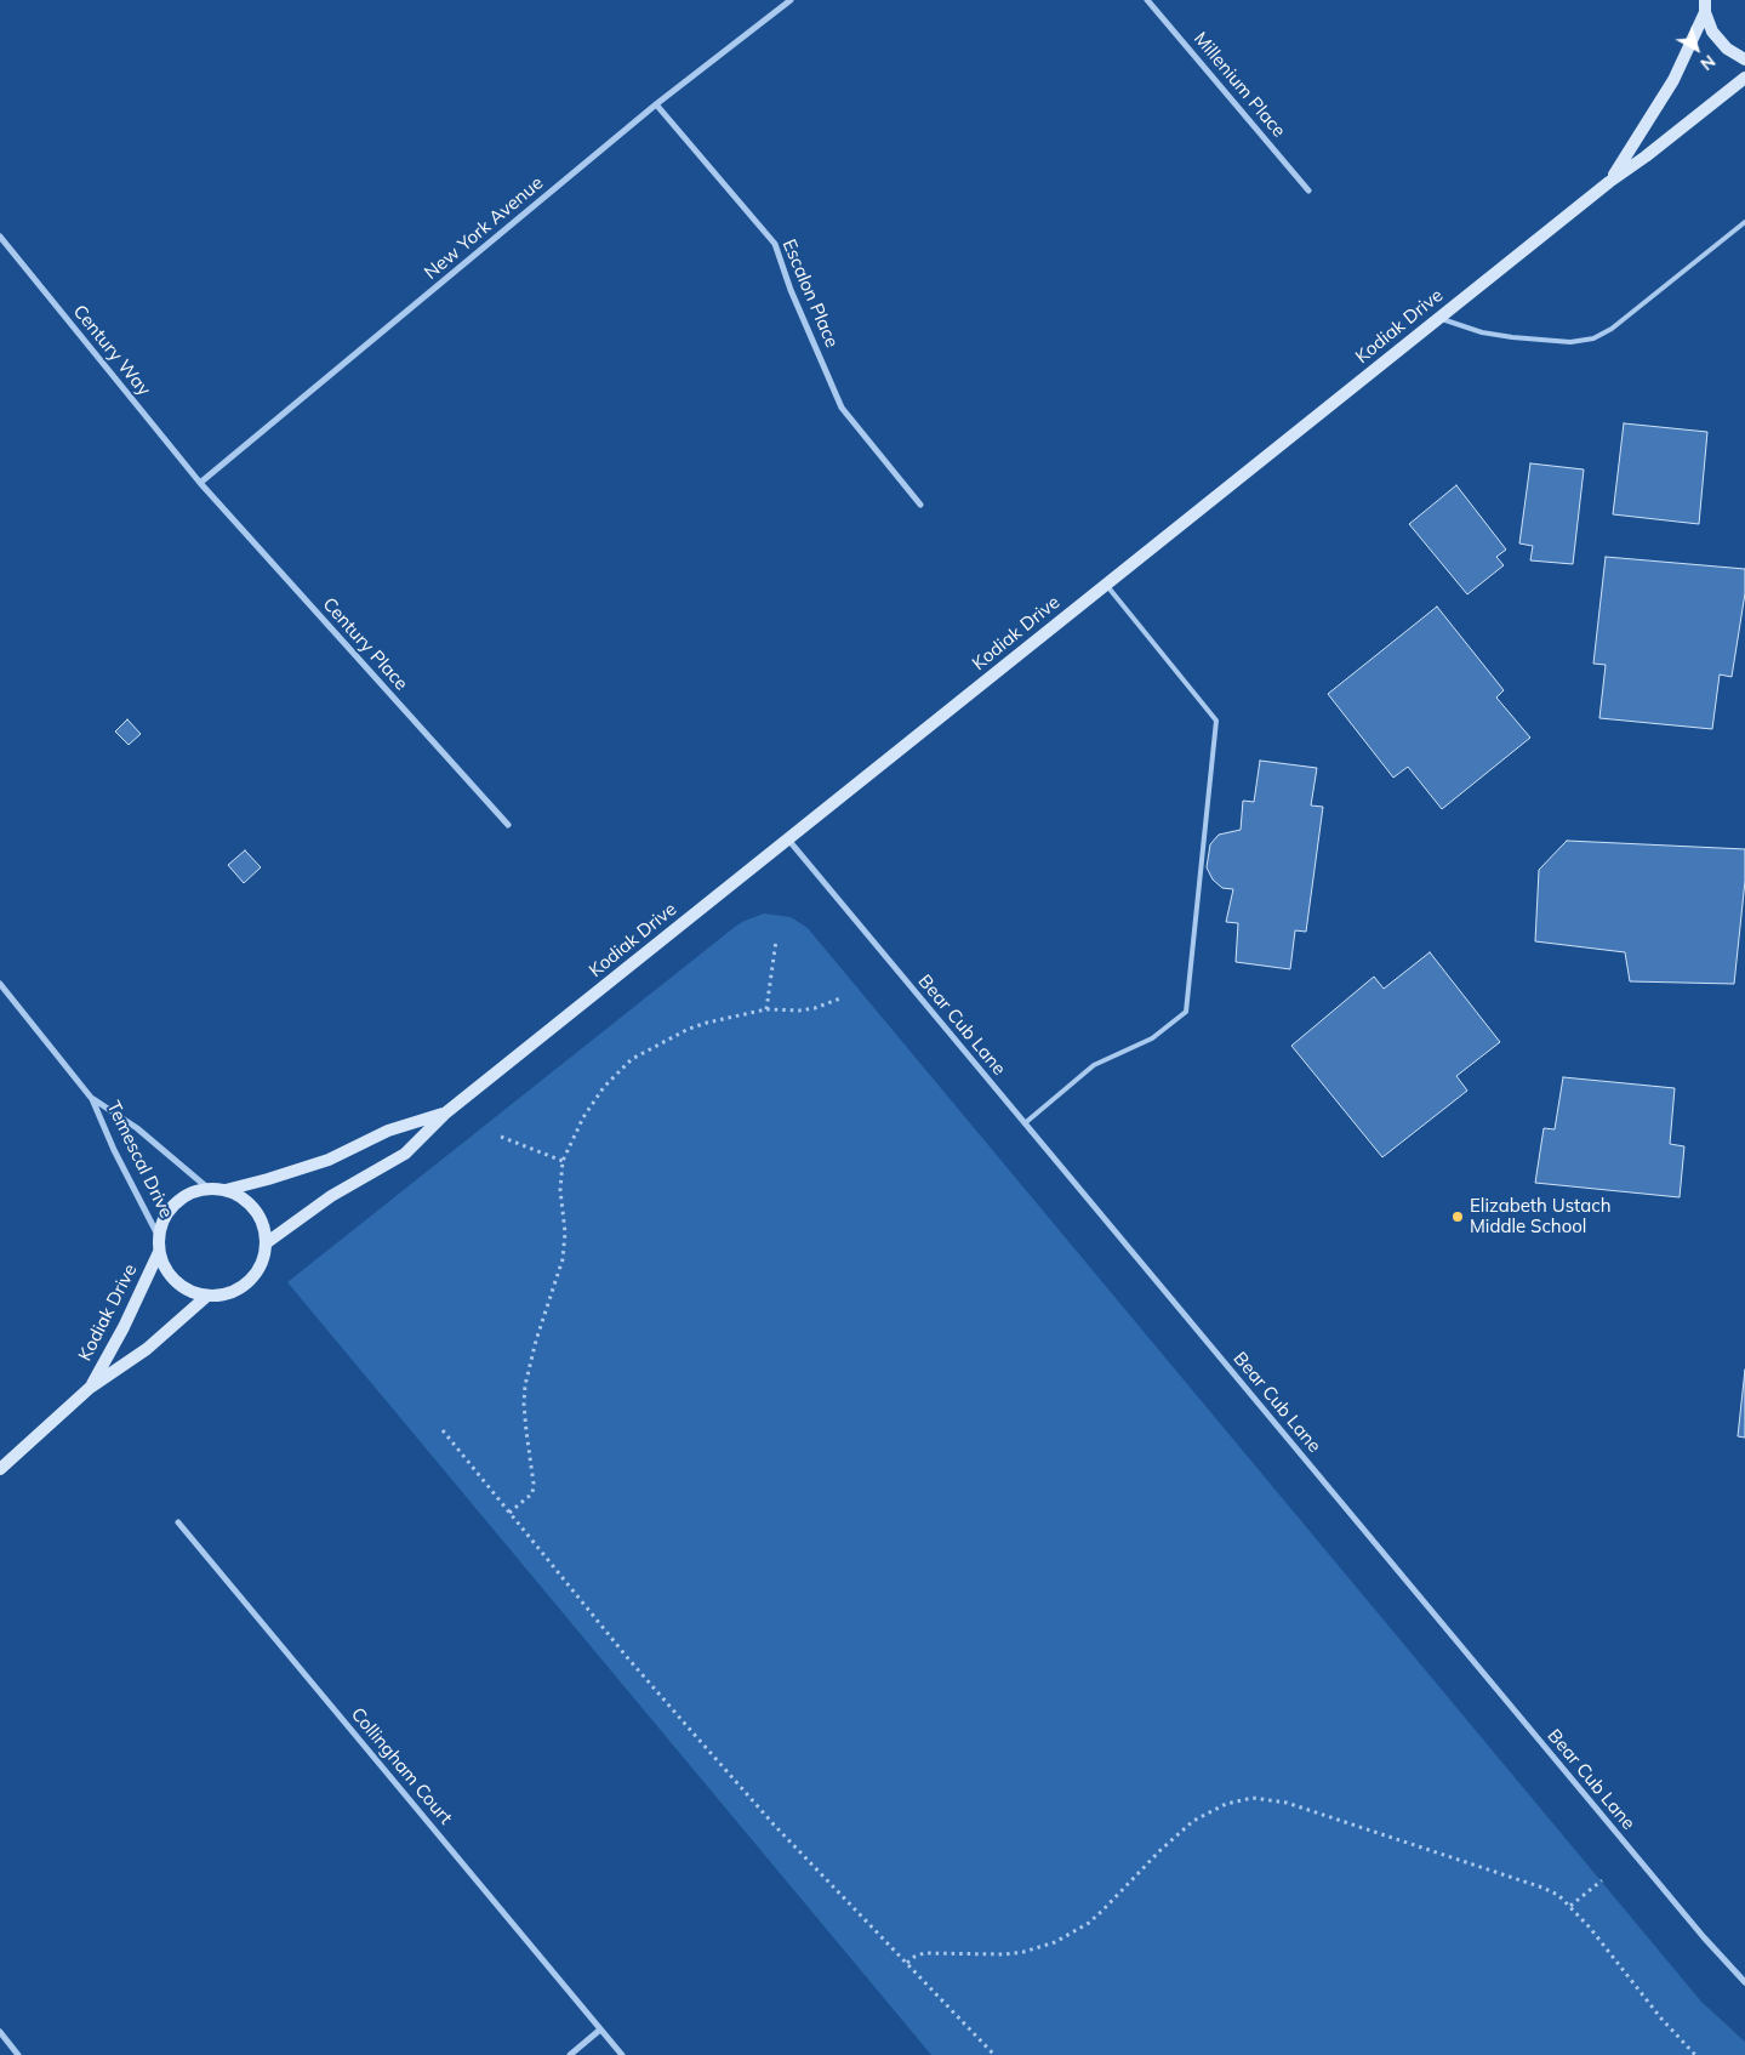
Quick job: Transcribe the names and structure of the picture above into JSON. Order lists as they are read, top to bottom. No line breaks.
{"streets":{"street":["Millenium Place","New York Avenue","Escalon Place","Kodiak Drive","Century Way","Century Place","Bear Cub Lane","Temescal Drive","Collingham Court"]},"crossings":[["New York Avenue","Escalon Place"],["New York Avenue","Century Way"],["New York Avenue","Century Place"],["Kodiak Drive","Bear Cub Lane"],["Kodiak Drive","Temescal Drive"],["Century Way","Century Place"]],"places":["Elizabeth Ustach Middle School"],"north":"bottom right"}
